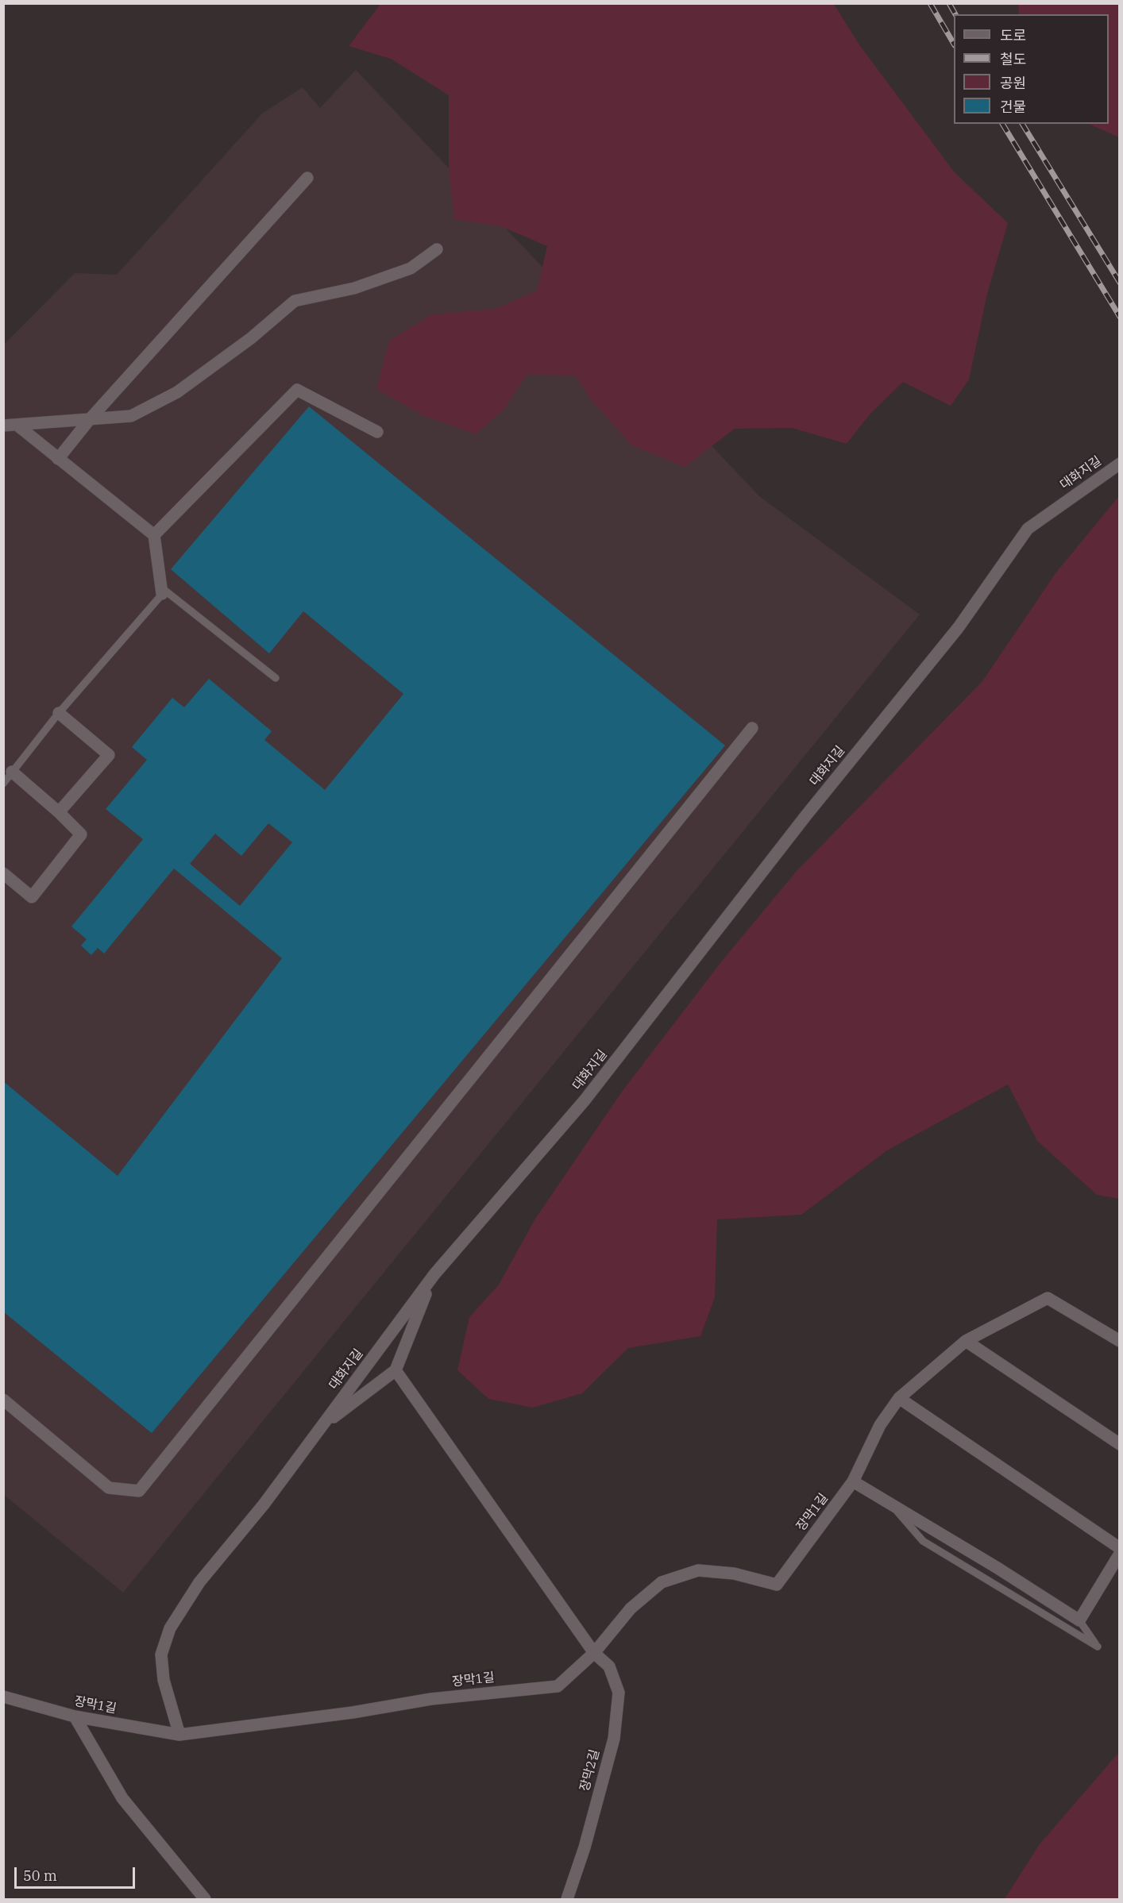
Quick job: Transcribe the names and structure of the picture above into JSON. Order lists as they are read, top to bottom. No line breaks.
{"streets":{"street":["대화지길","장막1길","장막2길"]},"crossings":[["대화지길","장막1길"],["장막1길","장막2길"]],"legend":["도로","철도","공원","건물"],"scale_bar":"50 m"}
